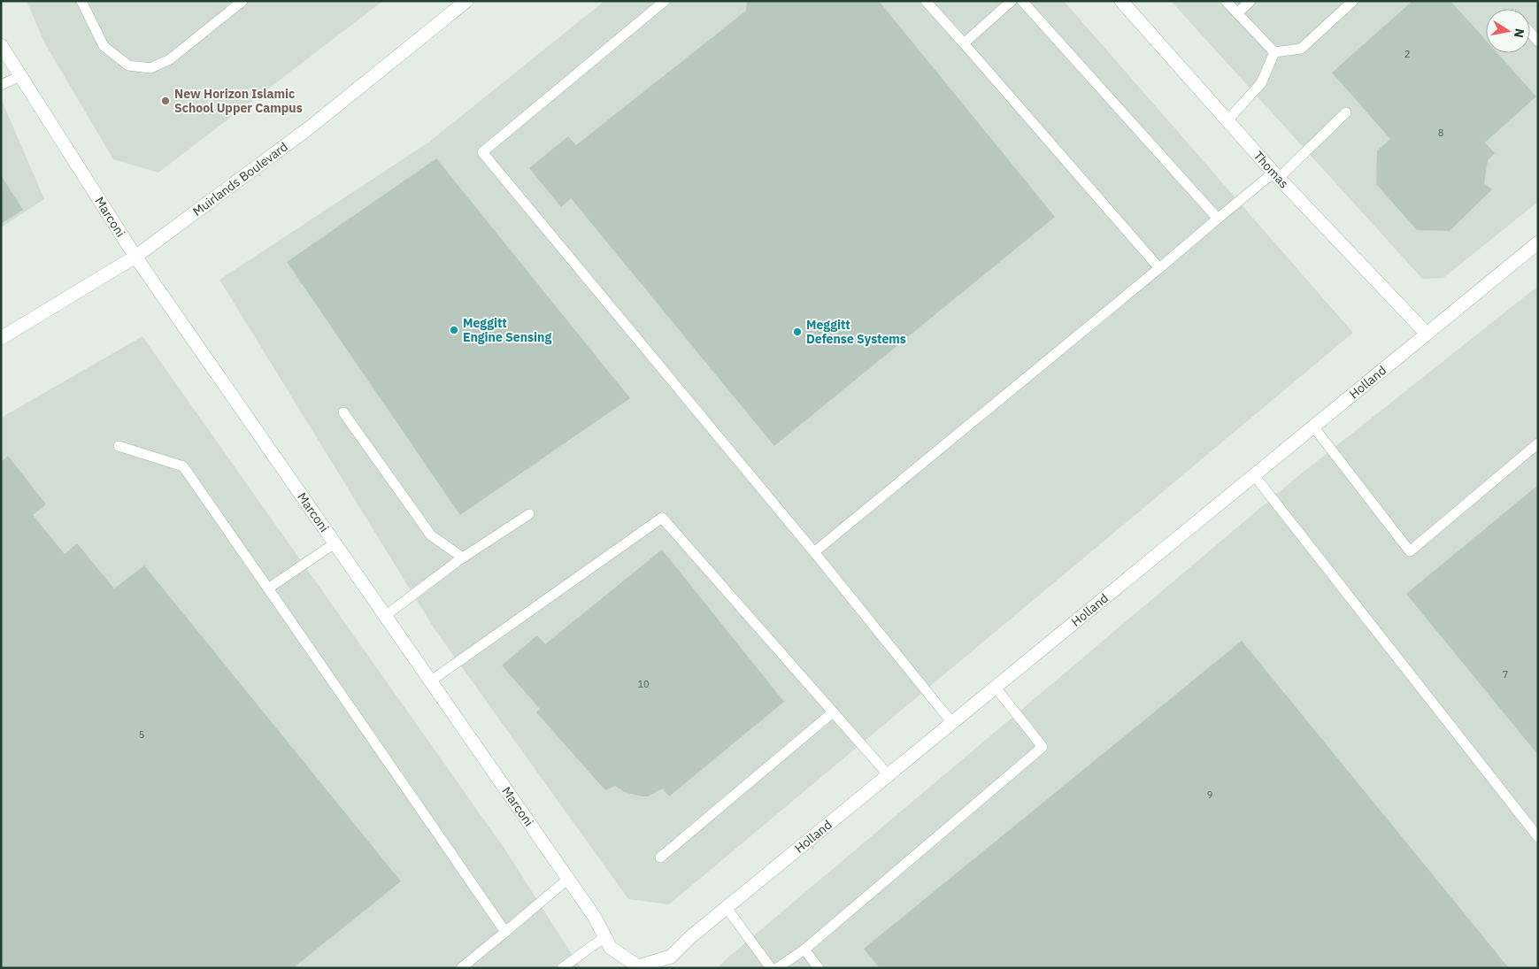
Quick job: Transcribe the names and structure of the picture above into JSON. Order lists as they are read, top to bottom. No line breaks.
{"streets":{"street":["Thomas","Muirlands Boulevard","Marconi","Holland"]},"crossings":[["Thomas","Holland"],["Muirlands Boulevard","Marconi"],["Marconi","Holland"]],"places":["New Horizon Islamic School Upper Campus","Meggitt Engine Sensing","Meggitt Defense Systems"],"house_numbers":["2","8","7","10","5","9"],"north":"right"}
